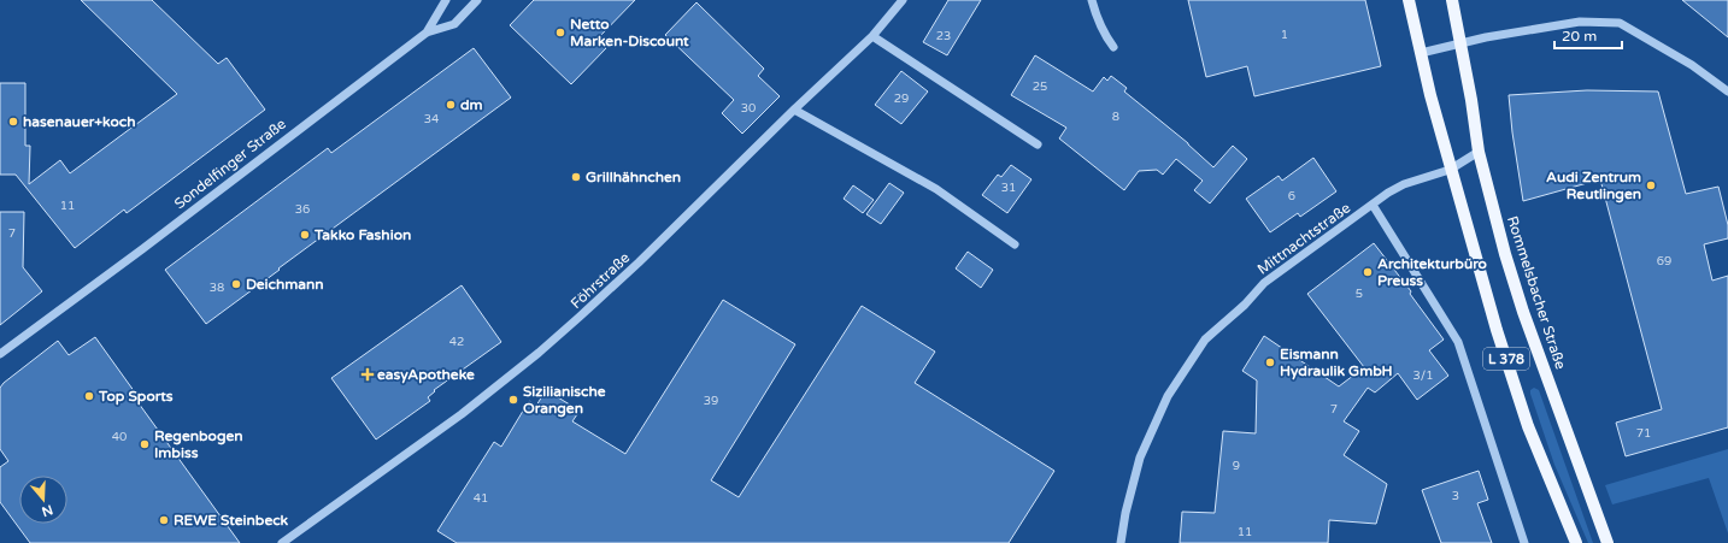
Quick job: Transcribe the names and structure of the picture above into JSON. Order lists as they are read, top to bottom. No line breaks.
{"streets":{"main road":["Rommelsbacher Straße","L 378"],"street":["Sondelfinger Straße","Mittnachtstraße","Föhrstraße"]},"crossings":[["Mittnachtstraße","Rommelsbacher Straße"],["Mittnachtstraße","L 378"]],"places":{"other":["Netto Marken-Discount","dm","hasenauer+koch","Grillhähnchen","Audi Zentrum Reutlingen","Takko Fashion","Architekturbüro Preuss","Deichmann","Eismann Hydraulik GmbH","Top Sports","Sizilianische Orangen","Regenbogen Imbiss","REWE Steinbeck"],"health":["easyApotheke"]},"house_numbers":["1","23","25","29","30","8","34","31","6","11","36","7","69","38","5","42","3/1","39","7","71","40","9","3","41","11"],"scale_bar":"20 m","north":"bottom"}
